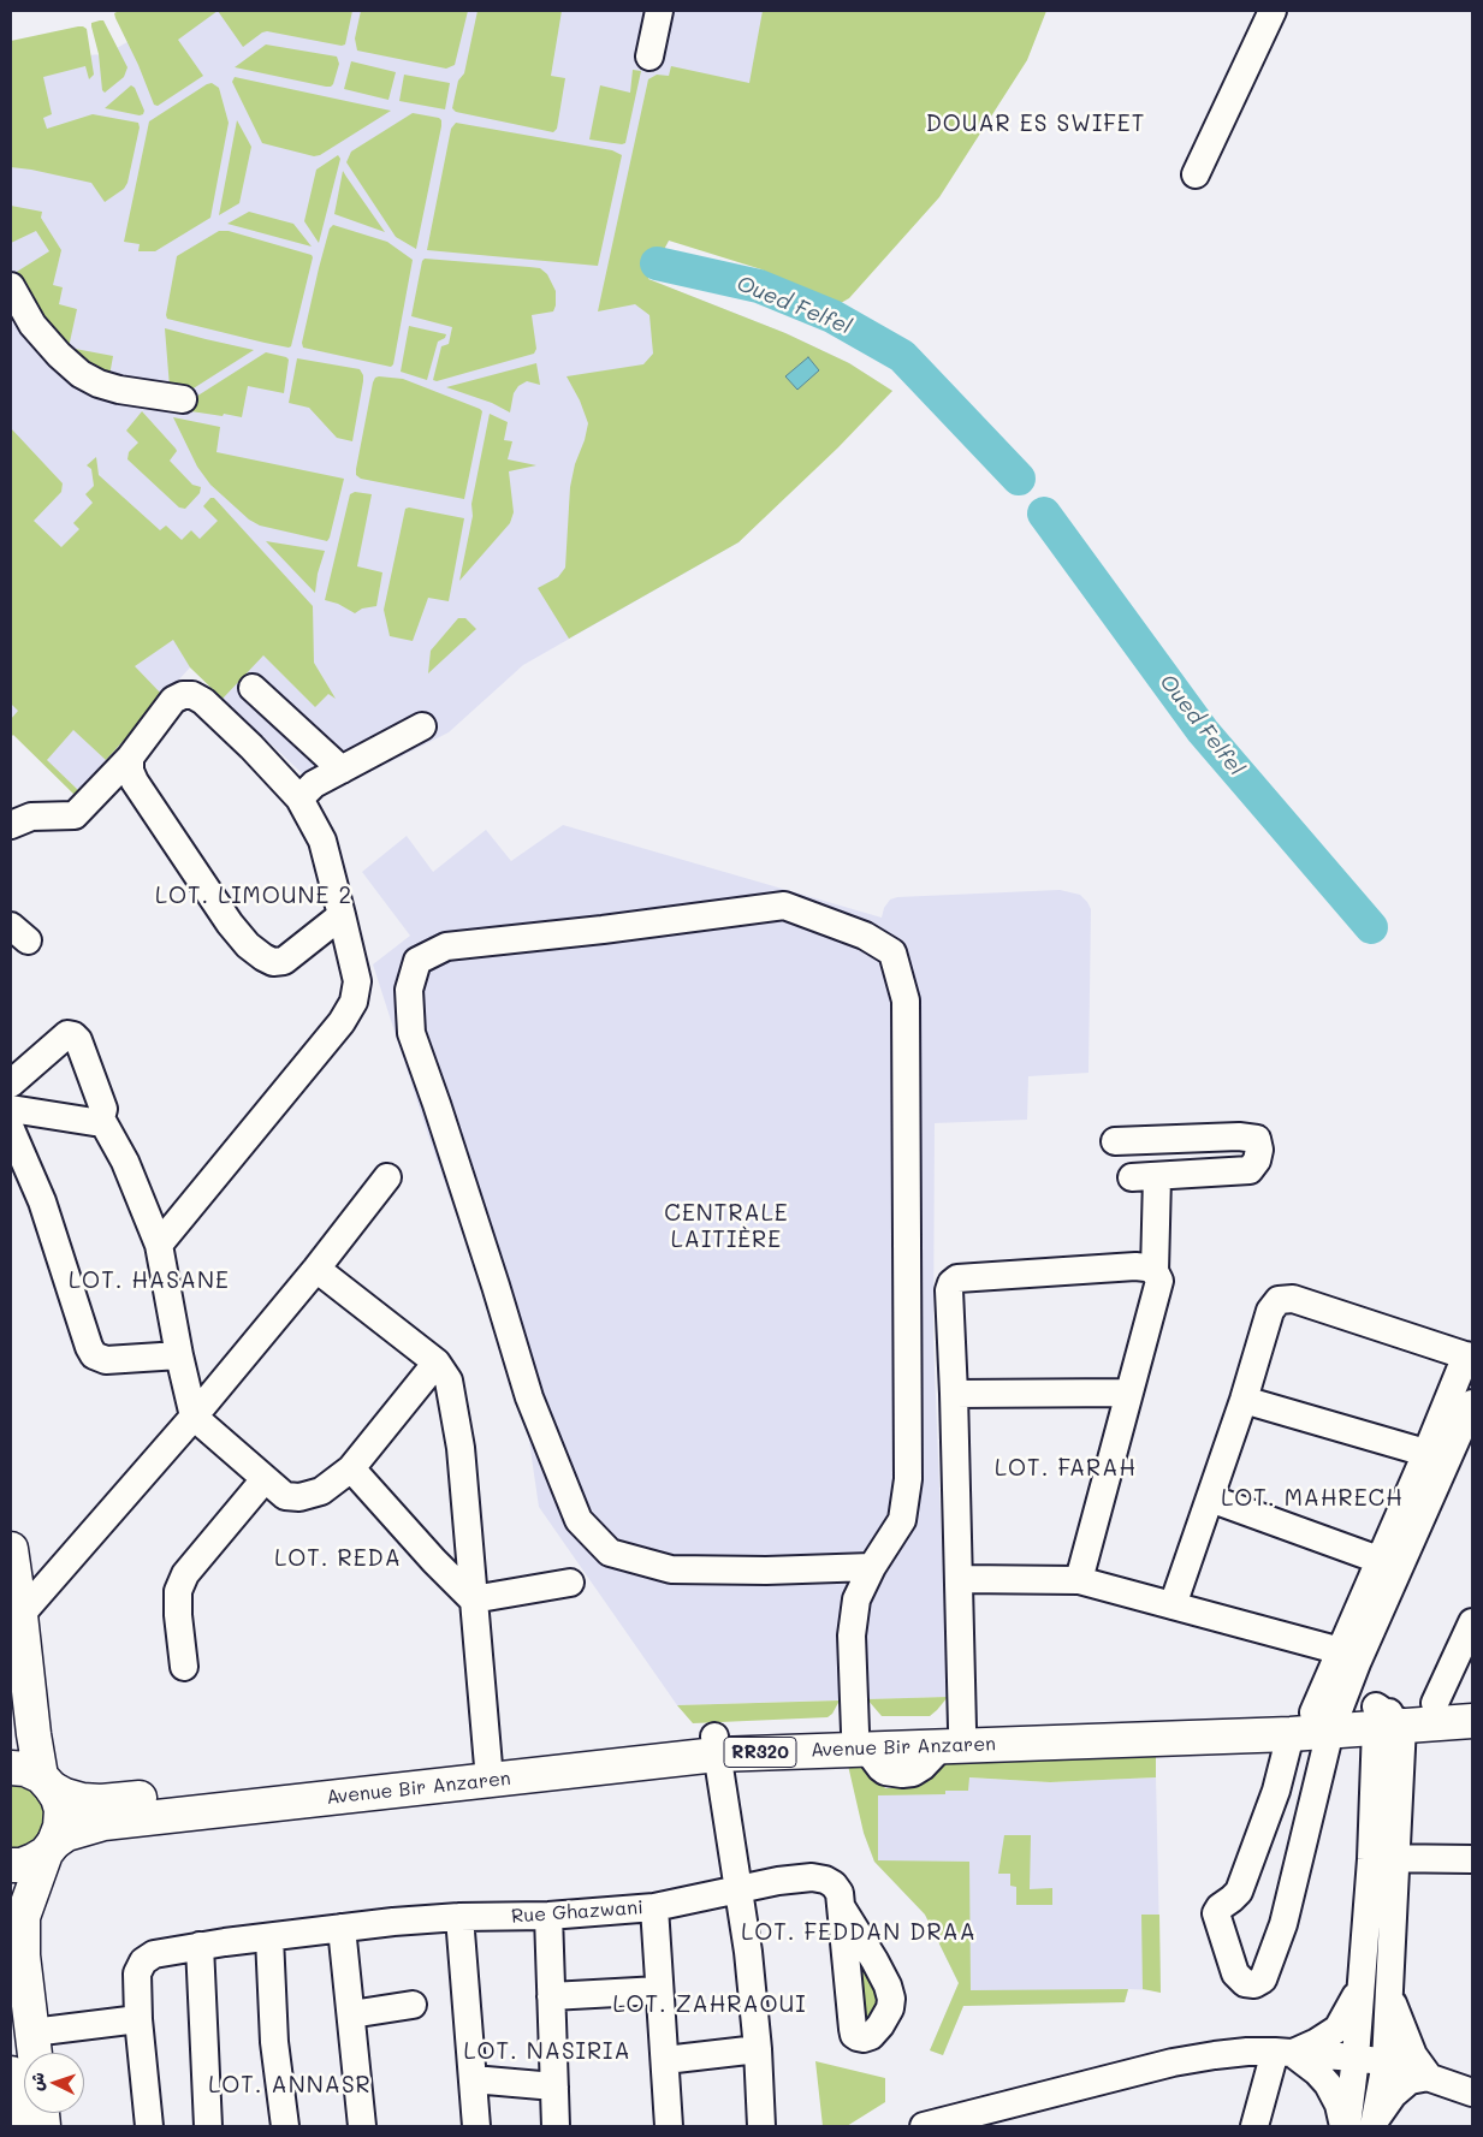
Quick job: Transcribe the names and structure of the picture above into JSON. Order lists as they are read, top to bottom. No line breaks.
{"streets":{"main road":["Avenue Bir Anzaren","RR320"],"street":["Rue Ghazwani"]},"crossings":[["Avenue Bir Anzaren","RR320"]],"districts":["DOUAR ES SWIFET","LOT. LIMOUNE 2","CENTRALE LAITIÈRE","LOT. HASANE","LOT. FARAH","LOT. MAHRECH","LOT. REDA","LOT. FEDDAN DRAA","LOT. ZAHRAOUI","LOT. NASIRIA","LOT. ANNASR"],"water":["Oued Felfel"],"north":"left"}
